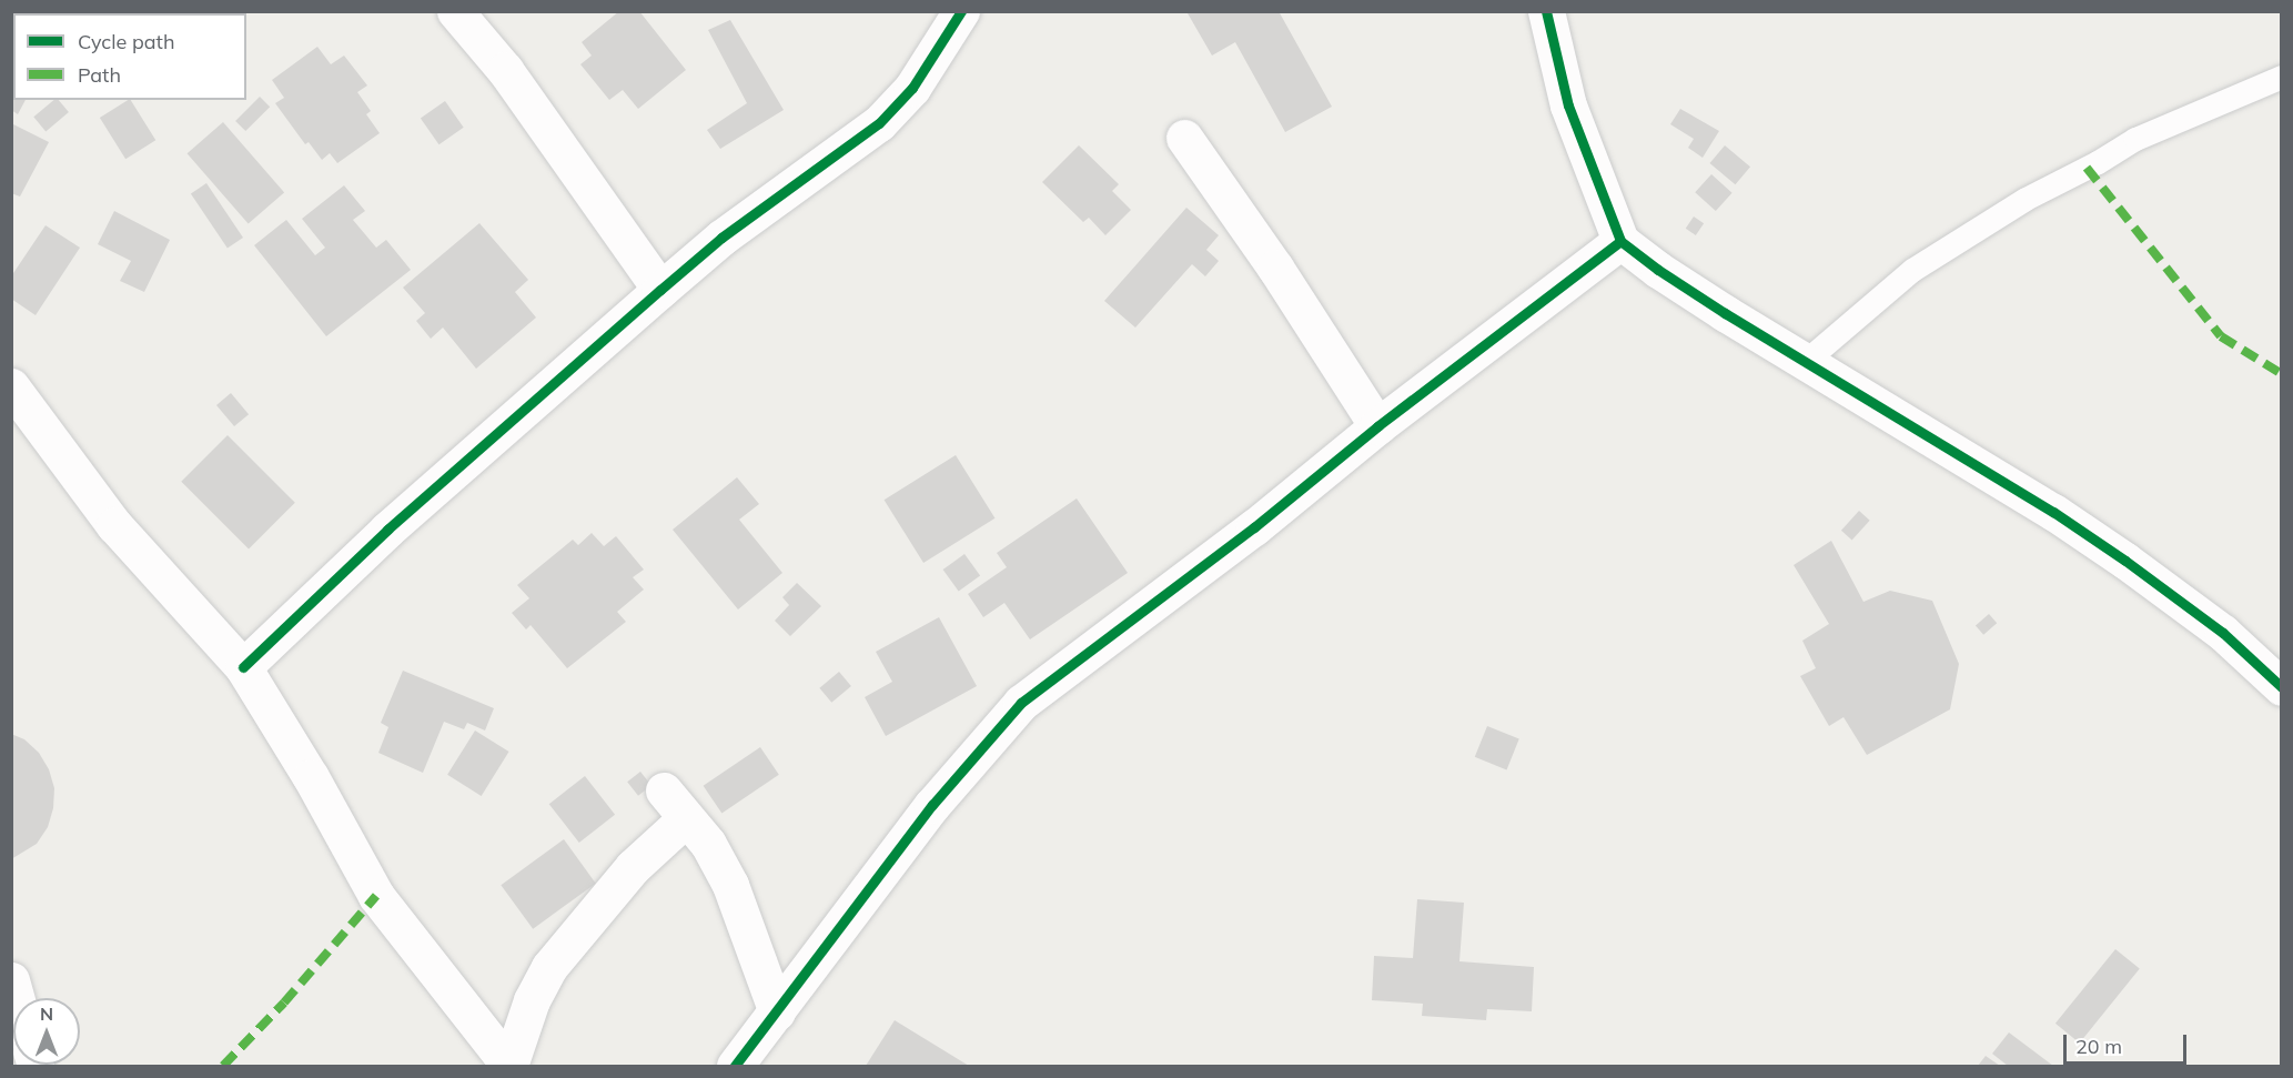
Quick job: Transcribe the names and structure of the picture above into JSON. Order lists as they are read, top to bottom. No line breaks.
{"legend":["Cycle path","Path"],"scale_bar":"20 m","north":"top"}
